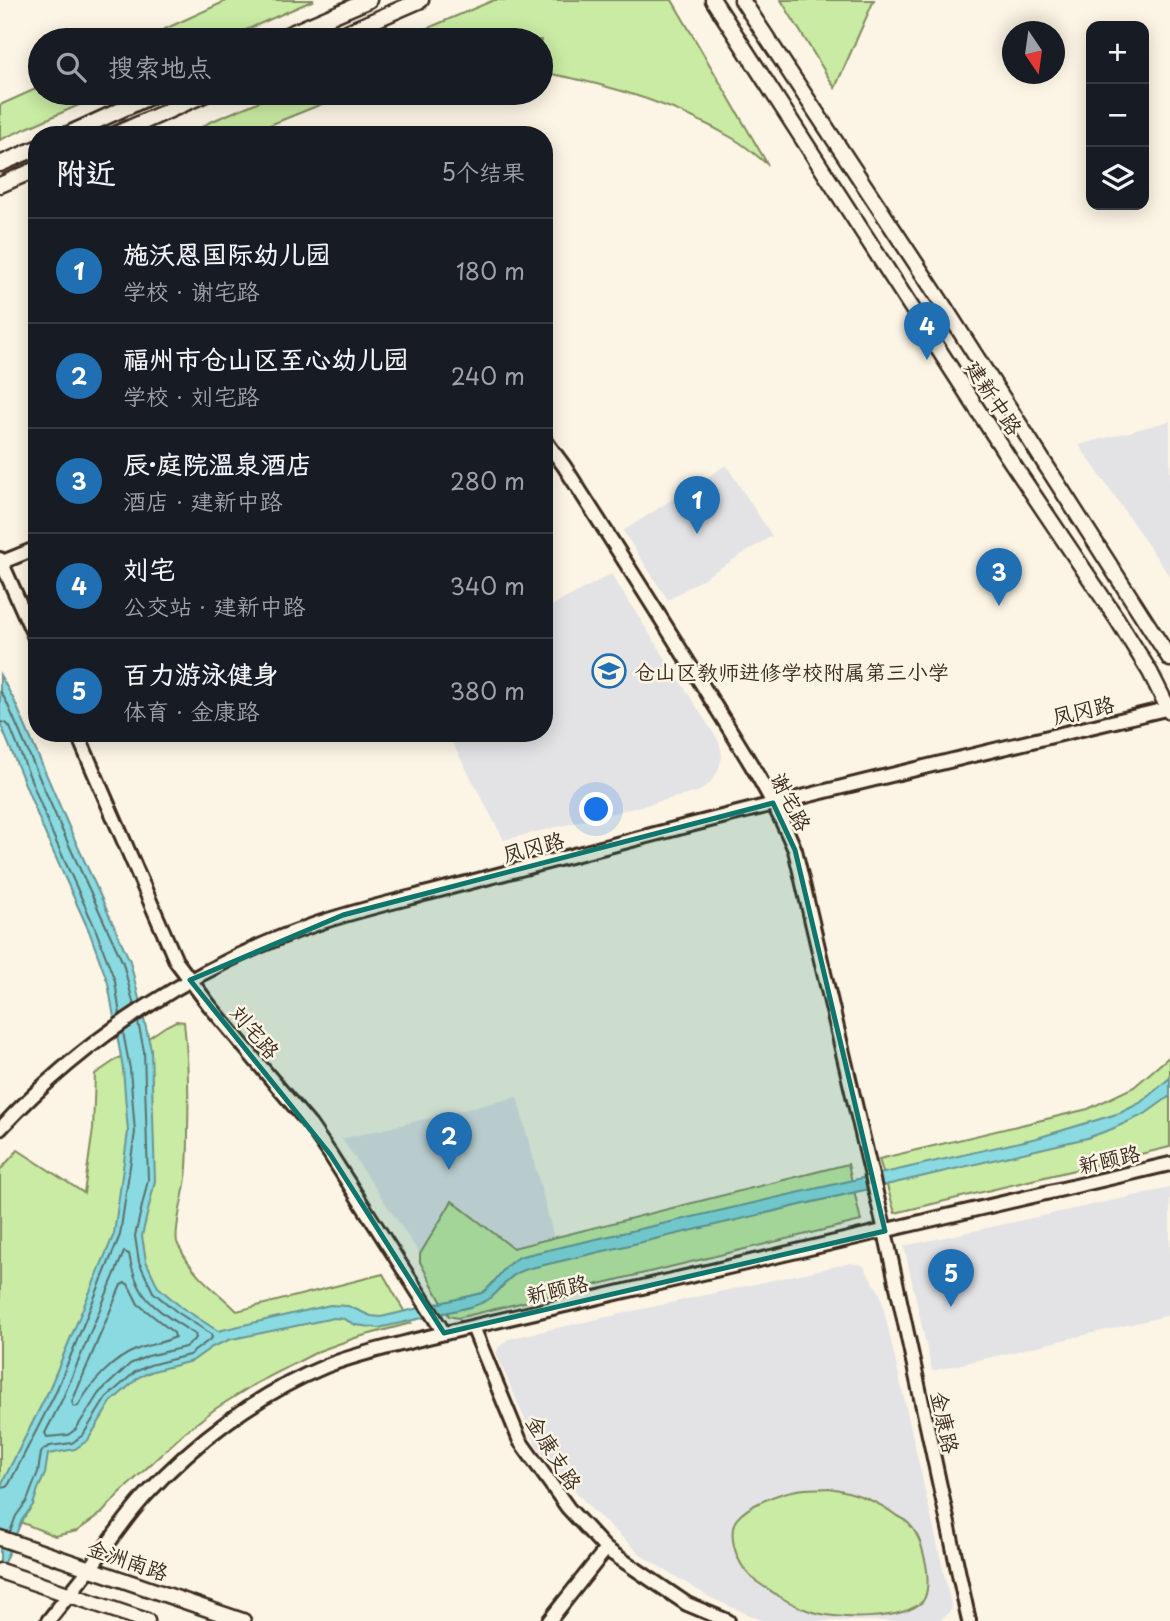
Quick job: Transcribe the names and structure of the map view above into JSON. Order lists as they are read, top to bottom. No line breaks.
{"streets":{"main road":["建新中路","金洲南路"],"street":["凤冈路","谢宅路","刘宅路","新颐路","金康路","金康支路"]},"crossings":[["建新中路","凤冈路"],["凤冈路","谢宅路"],["凤冈路","刘宅路"],["谢宅路","新颐路"],["谢宅路","金康路"],["刘宅路","新颐路"],["新颐路","金康路"],["新颐路","金康支路"],["新颐路","金洲南路"]],"places":{"school or university":["仓山区教师进修学校附属第三小学"]},"north":"bottom","page":{"map_buttons":["+","−"],"search":"搜索地点","heading":["附近","5个结果"],"list":[{"mark":"1","name":"施沃恩国际幼儿园","note":"学校 · 谢宅路","value":"180 m"},{"mark":"2","name":"福州市仓山区至心幼儿园","note":"学校 · 刘宅路","value":"240 m"},{"mark":"3","name":"辰·庭院温泉酒店","note":"酒店 · 建新中路","value":"280 m"},{"mark":"4","name":"刘宅","note":"公交站 · 建新中路","value":"340 m"},{"mark":"5","name":"百力游泳健身","note":"体育 · 金康路","value":"380 m"}],"pins":["4","1","3","2","5"]}}
